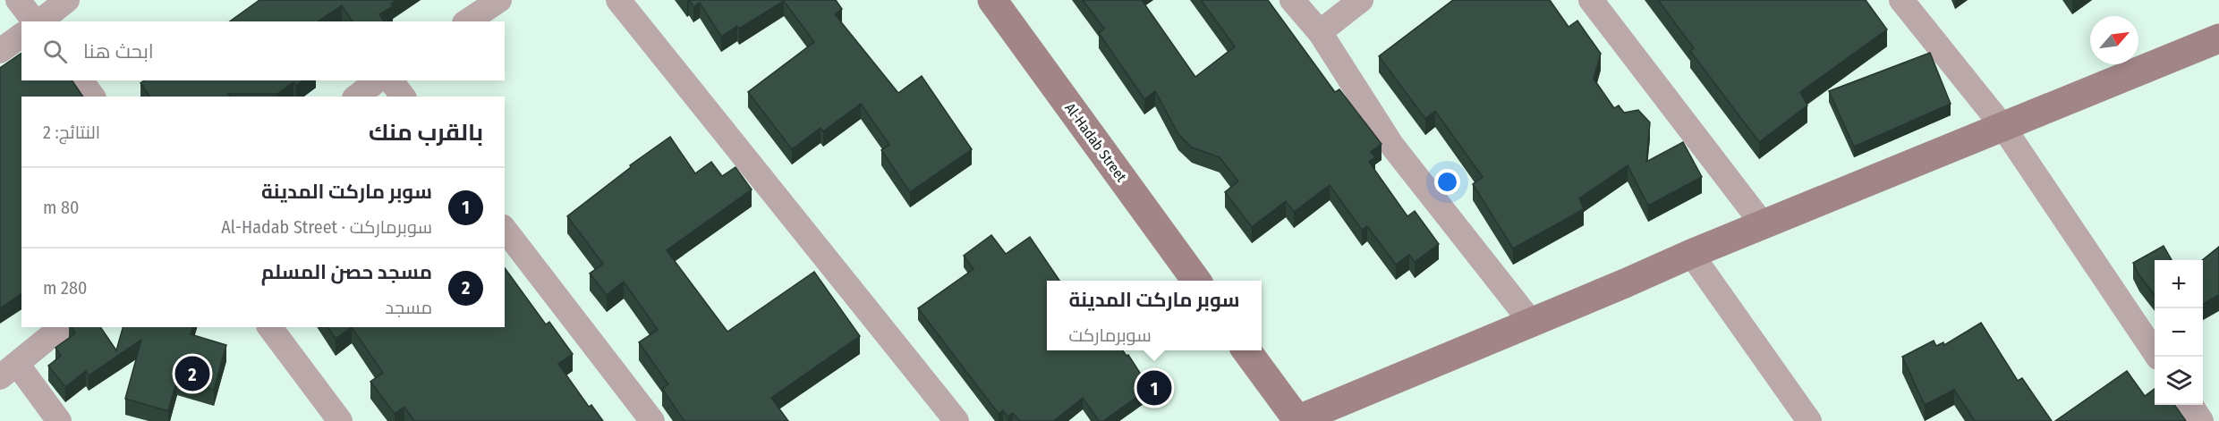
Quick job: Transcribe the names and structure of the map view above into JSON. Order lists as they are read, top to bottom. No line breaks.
{"streets":{"street":["Al-Hadab Street"]},"north":"top right","page":{"search":"ابحث هنا","heading":["بالقرب منك","النتائج: 2"],"list":[{"mark":"1","name":"سوبر ماركت المدينة","note":"سوبرماركت · Al-Hadab Street","value":"80 m"},{"mark":"2","name":"مسجد حصن المسلم","note":"مسجد","value":"280 m"}],"map_buttons":["+","−"],"popup":["سوبر ماركت المدينة","سوبرماركت"],"pins":["2","1"]}}
